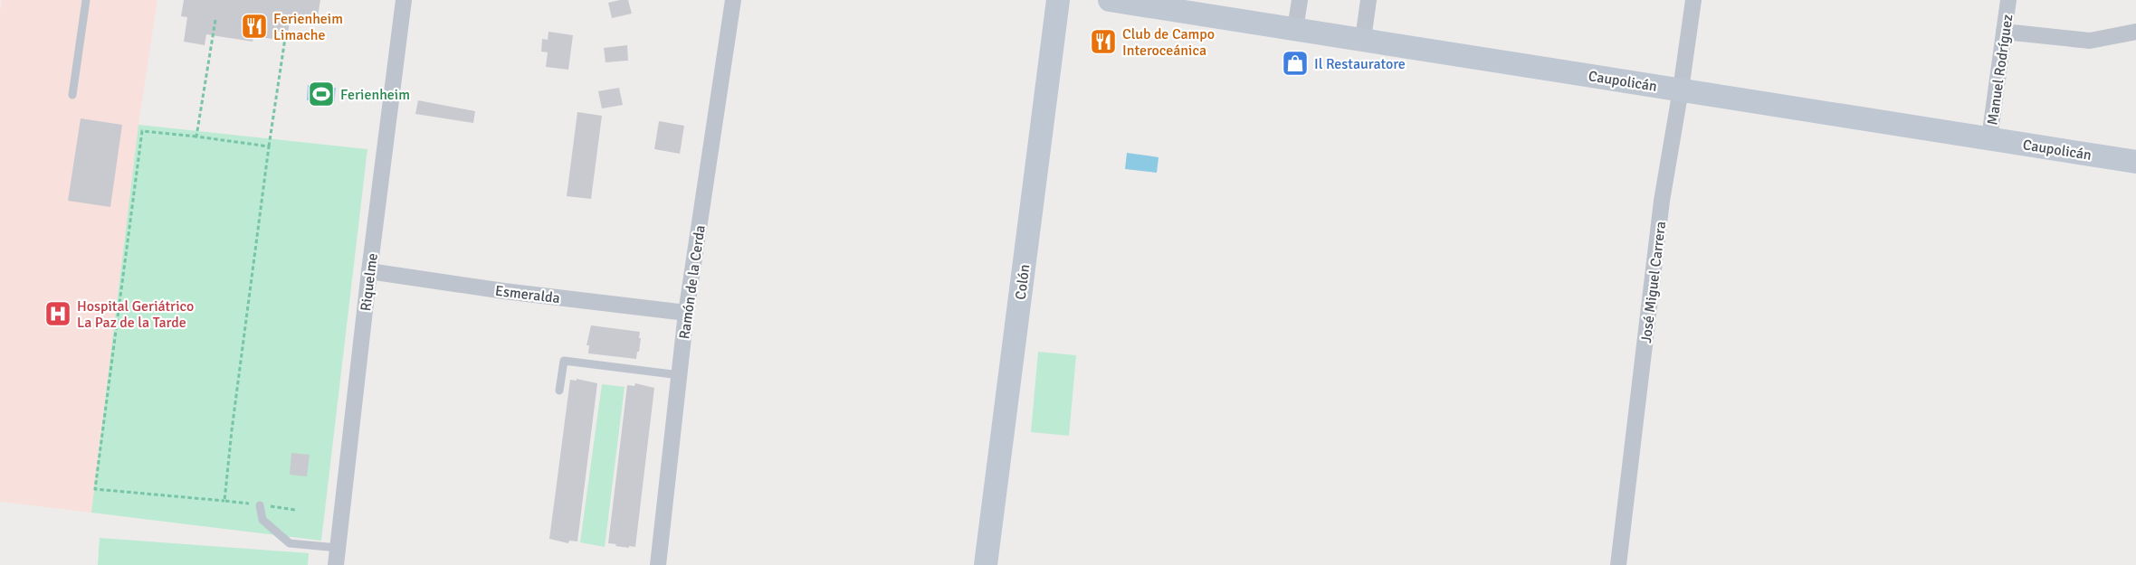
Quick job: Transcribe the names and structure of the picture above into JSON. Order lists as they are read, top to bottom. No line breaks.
{"streets":{"street":["Manuel Rodríguez","Caupolicán","Riquelme","Ramón de la Cerda","Colón","José Miguel Carrera","Esmeralda"]},"crossings":[["Manuel Rodríguez","Caupolicán"],["Caupolicán","José Miguel Carrera"],["Riquelme","Esmeralda"],["Ramón de la Cerda","Esmeralda"]],"places":{"restaurant":["Ferienheim Limache","Club de Campo Interoceánica"],"shop":["Il Restauratore"],"sports":["Ferienheim"],"hospital":["Hospital Geriátrico La Paz de la Tarde"]}}
